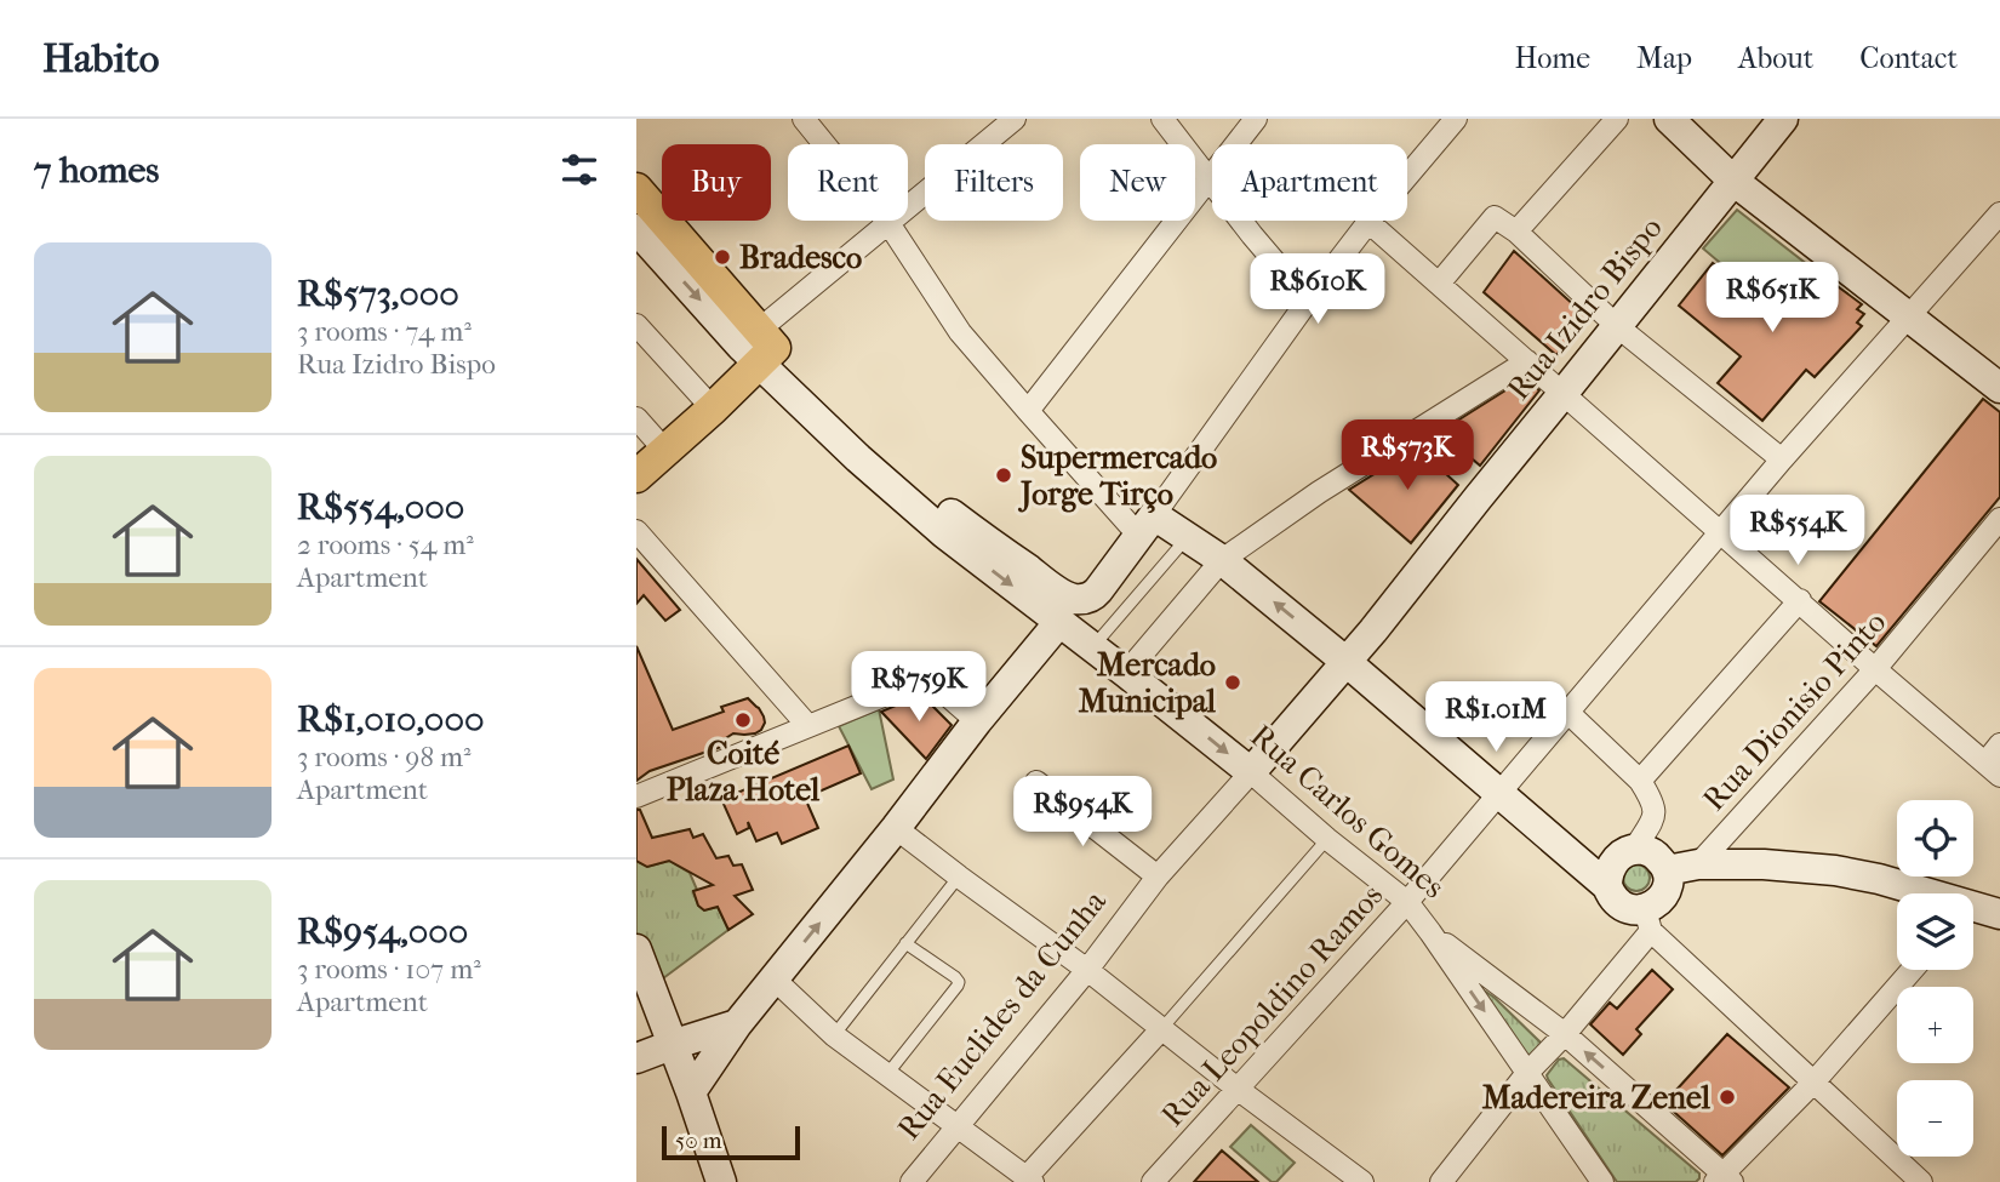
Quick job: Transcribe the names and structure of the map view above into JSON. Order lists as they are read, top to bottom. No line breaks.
{"streets":{"street":["Rua Izidro Bispo","Rua Dionisio Pinto","Rua Carlos Gomes","Rua Leopoldino Ramos","Rua Euclides da Cunha"]},"crossings":[["Rua Izidro Bispo","Rua Euclides da Cunha"],["Rua Carlos Gomes","Rua Leopoldino Ramos"],["Rua Carlos Gomes","Rua Euclides da Cunha"]],"places":["Bradesco","Supermercado Jorge Tirço","Mercado Municipal","Coité Plaza Hotel","Madereira Zenel"],"scale_bar":"50 m","page":{"header":"Habito","nav":["Home","Map","About","Contact"],"heading":"7 homes","chip":["Buy","Rent","Filters","New","Apartment"],"list":[{"name":"R$573,000","note":"3 rooms · 74 m² · Rua Izidro Bispo"},{"name":"R$554,000","note":"2 rooms · 54 m² · Apartment"},{"name":"R$1,010,000","note":"3 rooms · 98 m² · Apartment"},{"name":"R$954,000","note":"3 rooms · 107 m² · Apartment"}],"price":["R$610K","R$651K","R$573K","R$554K","R$759K","R$1.01M","R$954K"],"map_buttons":["+","−"],"scale":"50 m"}}
